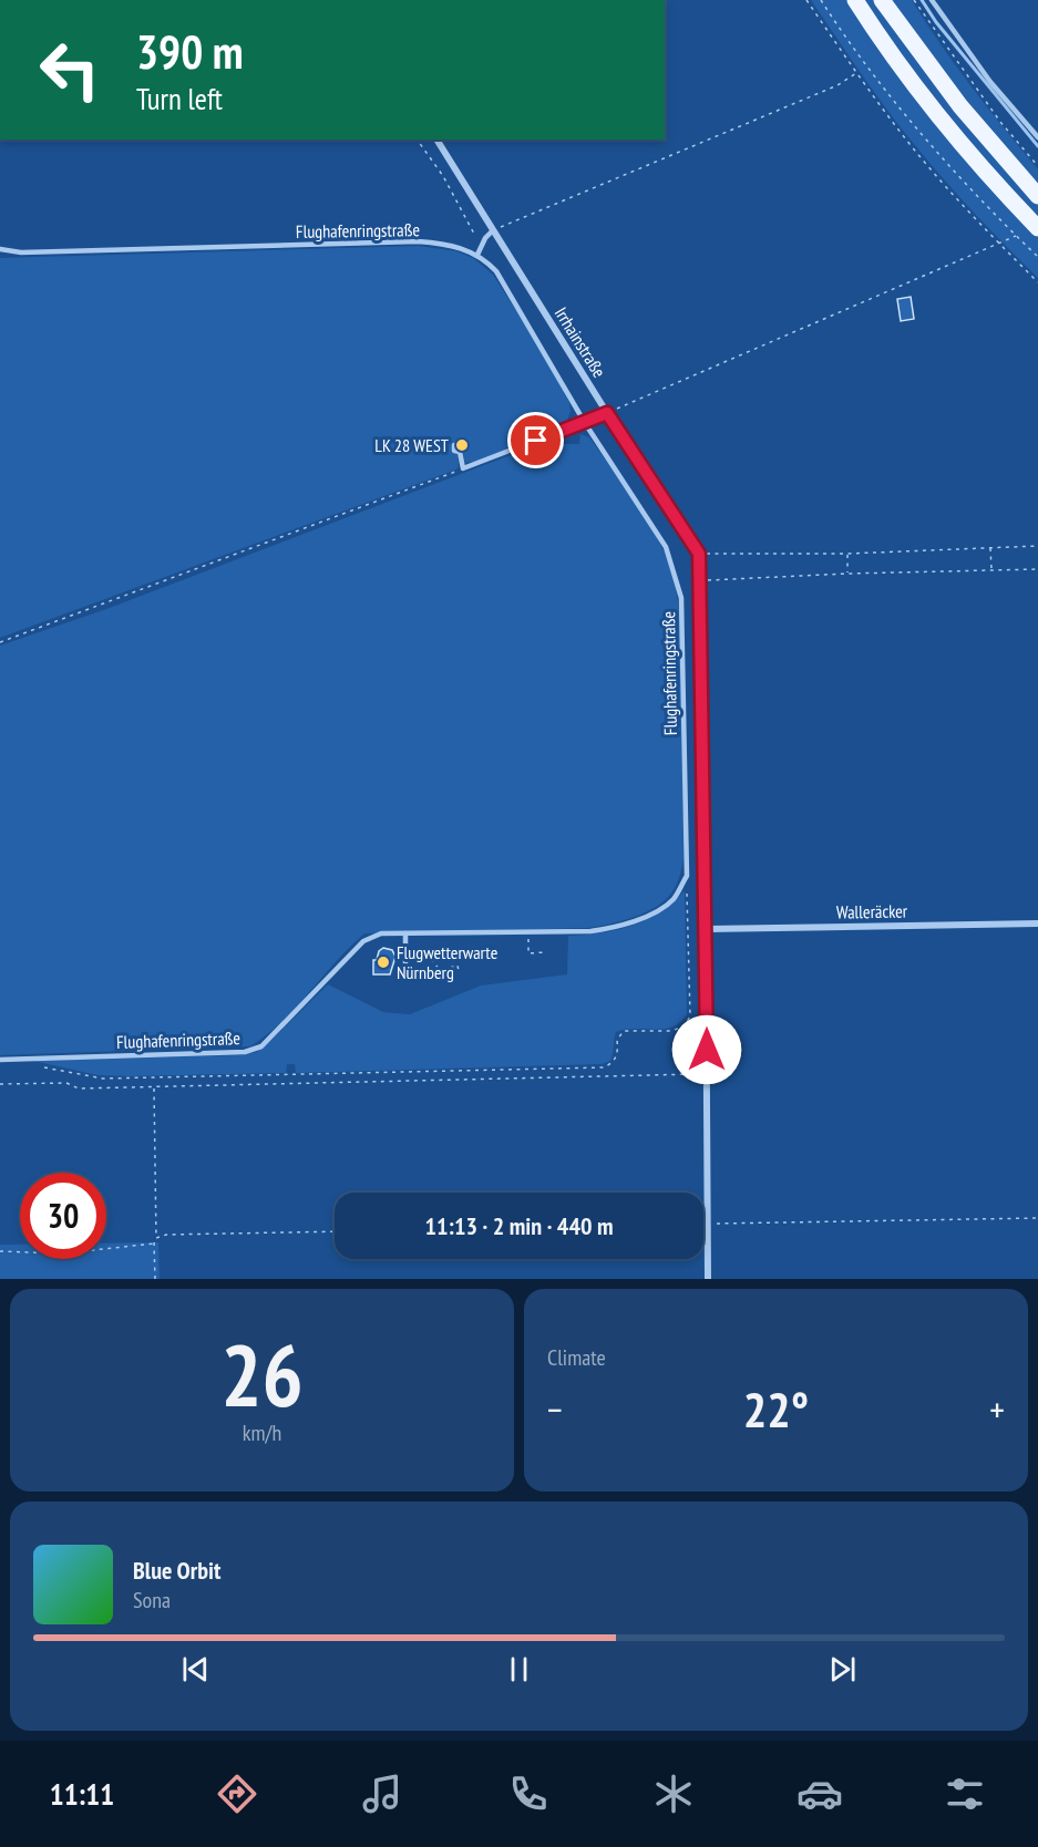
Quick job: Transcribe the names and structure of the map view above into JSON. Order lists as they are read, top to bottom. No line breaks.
{"streets":{"street":["Irrhainstraße","Walleräcker"],"lane":["Flughafenringstraße"]},"places":["LK 28 WEST","Flugwetterwarte Nürnberg"],"page":{"turn":["390 m","Turn left"],"limit":"30","trip":"11:13 · 2 min · 440 m","tile":[["26","km/h"],"Climate"],"heat":["−","22°","+"],"song":["Blue Orbit","Sona"],"tabs":"11:11"}}
